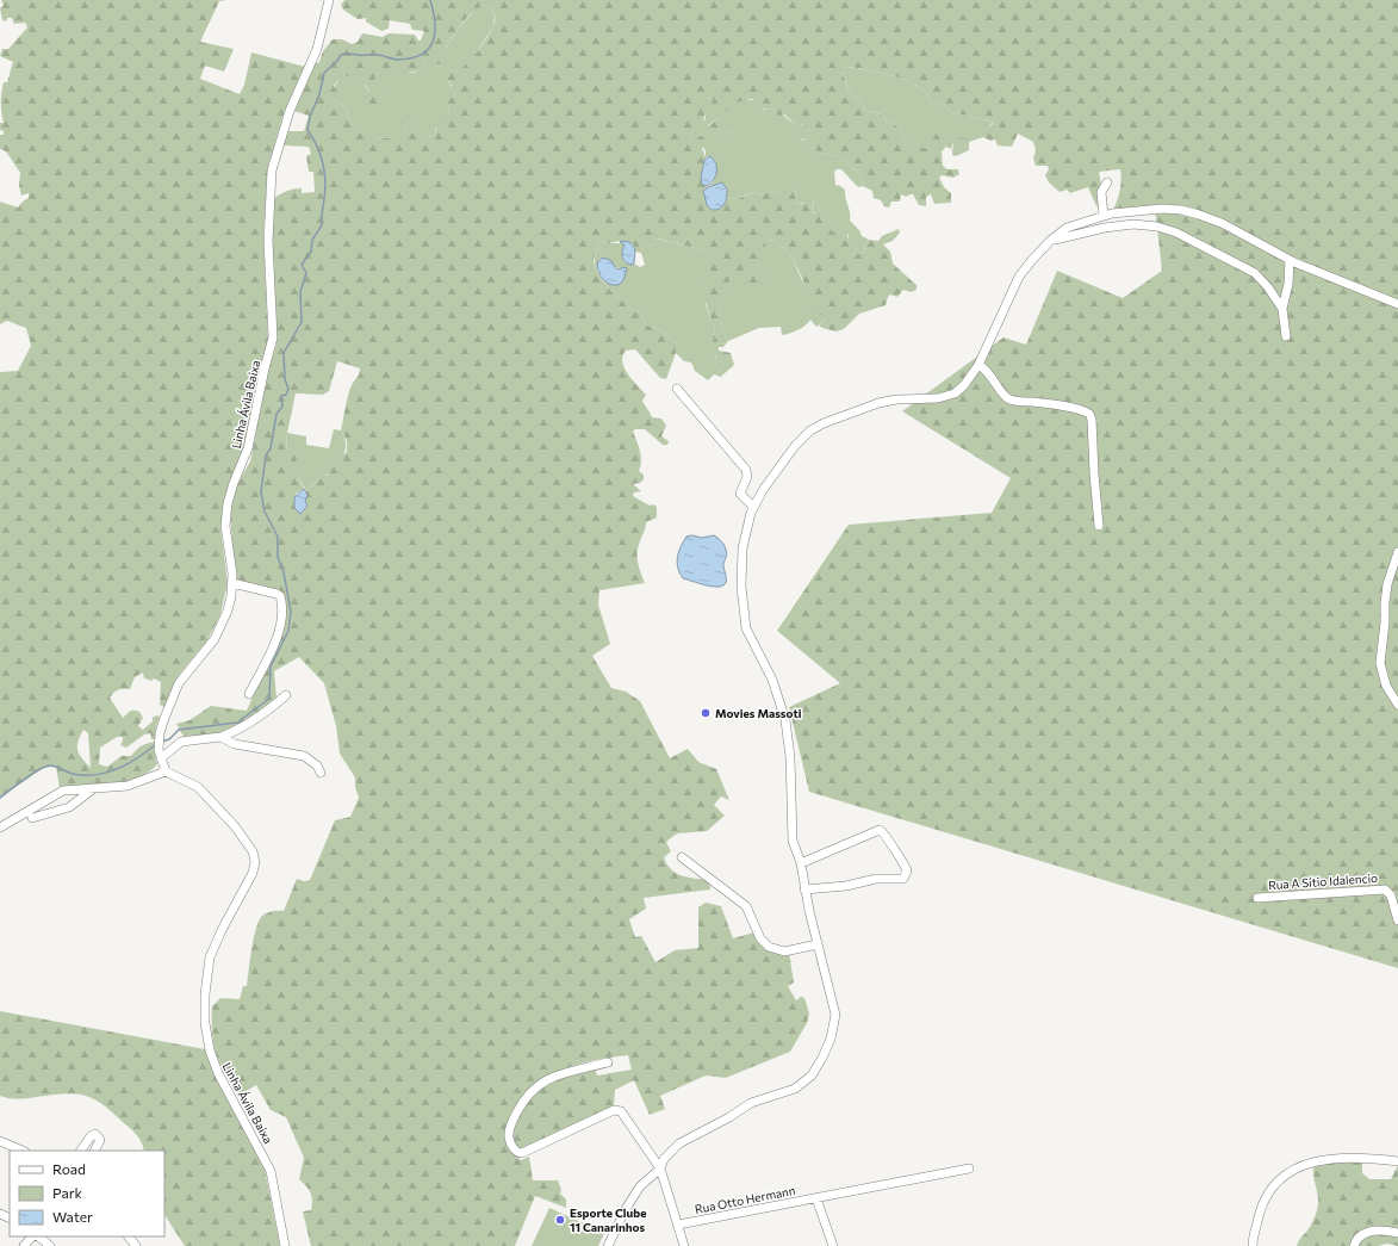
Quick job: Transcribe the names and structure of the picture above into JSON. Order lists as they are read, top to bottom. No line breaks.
{"streets":{"street":["Linha Ávila Baixa","Rua A Sítio Idalencio","Rua Otto Hermann"]},"places":["Movies Massoti","Esporte Clube 11 Canarinhos"],"legend":["Road","Park","Water"]}
